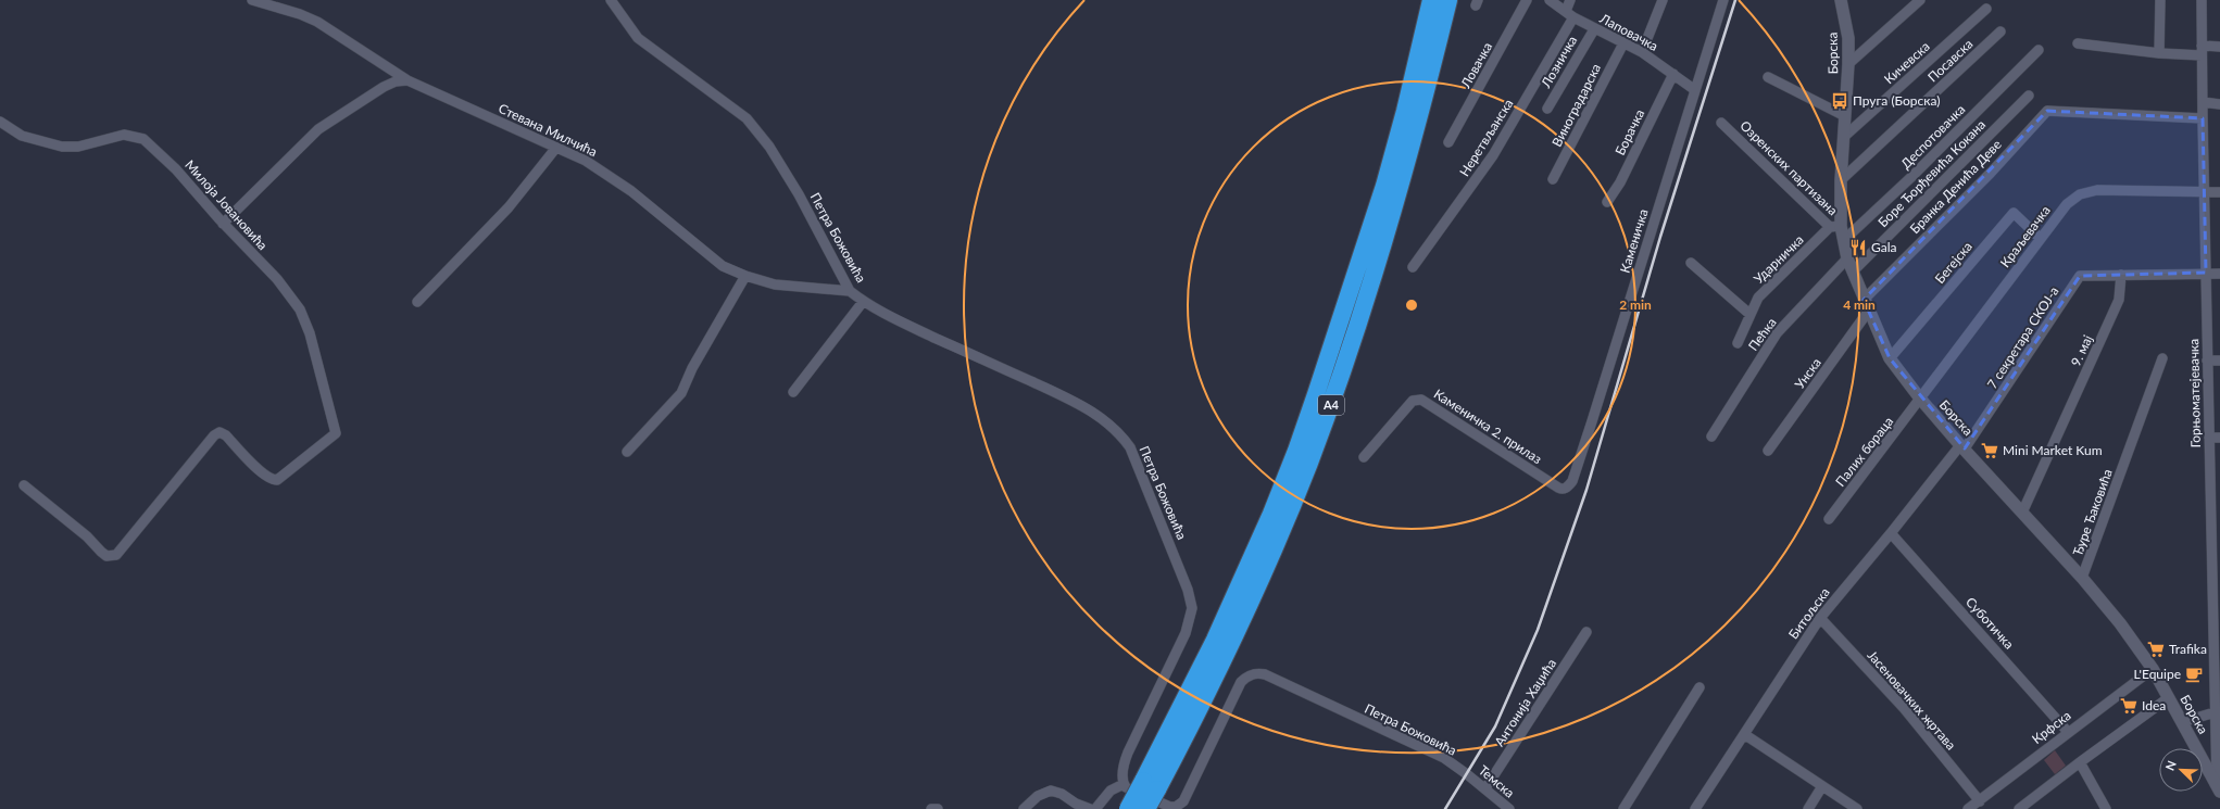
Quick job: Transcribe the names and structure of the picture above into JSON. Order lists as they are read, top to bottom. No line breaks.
{"streets":{"highway":["A4"],"street":["Лаповачка","Борска","Посавска","Лозничка","Кичевска","Ловачка","Виноградарска","Стевана Милчића","Борачка","Деспотовачка","Неретвљанска","Озренских партизана","Боре Ђорђевића Кокана","Бранка Денића Деве","Милоја Јовановића","Краљевачка","Петра Божовића","Каменичка","Ударничка","Бегејска","Пећка","7 секретара СКОЈ-а","9. мај","Унска","Горњоматејевачка","Каменичка 2. прилаз","Палих бораца","Ђуре Ђаковића","Битољска","Суботичка","Јасеновачких жртава","Антонија Хаџића","Крфска","Темска"]},"crossings":[["Лаповачка","Лозничка"],["Лаповачка","Виноградарска"],["Лаповачка","Борачка"],["Лаповачка","Неретвљанска"],["Лаповачка","Каменичка"],["Борска","Посавска"],["Борска","Кичевска"],["Борска","Деспотовачка"],["Борска","Озренских партизана"],["Борска","Боре Ђорђевића Кокана"],["Борска","Бранка Денића Деве"],["Борска","Краљевачка"],["Борска","Ударничка"],["Борска","Бегејска"],["Борска","Пећка"],["Борска","7 секретара СКОЈ-а"],["Борска","9. мај"],["Борска","Унска"],["Борска","Горњоматејевачка"],["Борска","Палих бораца"],["Борска","Ђуре Ђаковића"],["Борска","Битољска"],["Борска","Крфска"],["Стевана Милчића","Петра Божовића"],["Озренских партизана","Ударничка"],["Бранка Денића Деве","Горњоматејевачка"],["Краљевачка","Бегејска"],["Краљевачка","Горњоматејевачка"],["Краљевачка","Палих бораца"],["Петра Божовића","Темска"],["Каменичка","Каменичка 2. прилаз"],["7 секретара СКОЈ-а","9. мај"],["7 секретара СКОЈ-а","Битољска"],["Битољска","Суботичка"],["Битољска","Јасеновачких жртава"],["Суботичка","Крфска"],["Јасеновачких жртава","Крфска"],["Антонија Хаџића","Темска"]],"places":{"bus stop":["Пруга (Борска)"],"restaurant":["Gala"],"supermarket":["Mini Market Kum","Trafika","Idea"],"cafe":["L'Equipe"]},"north":"top left","rings":["2 min","4 min"]}
